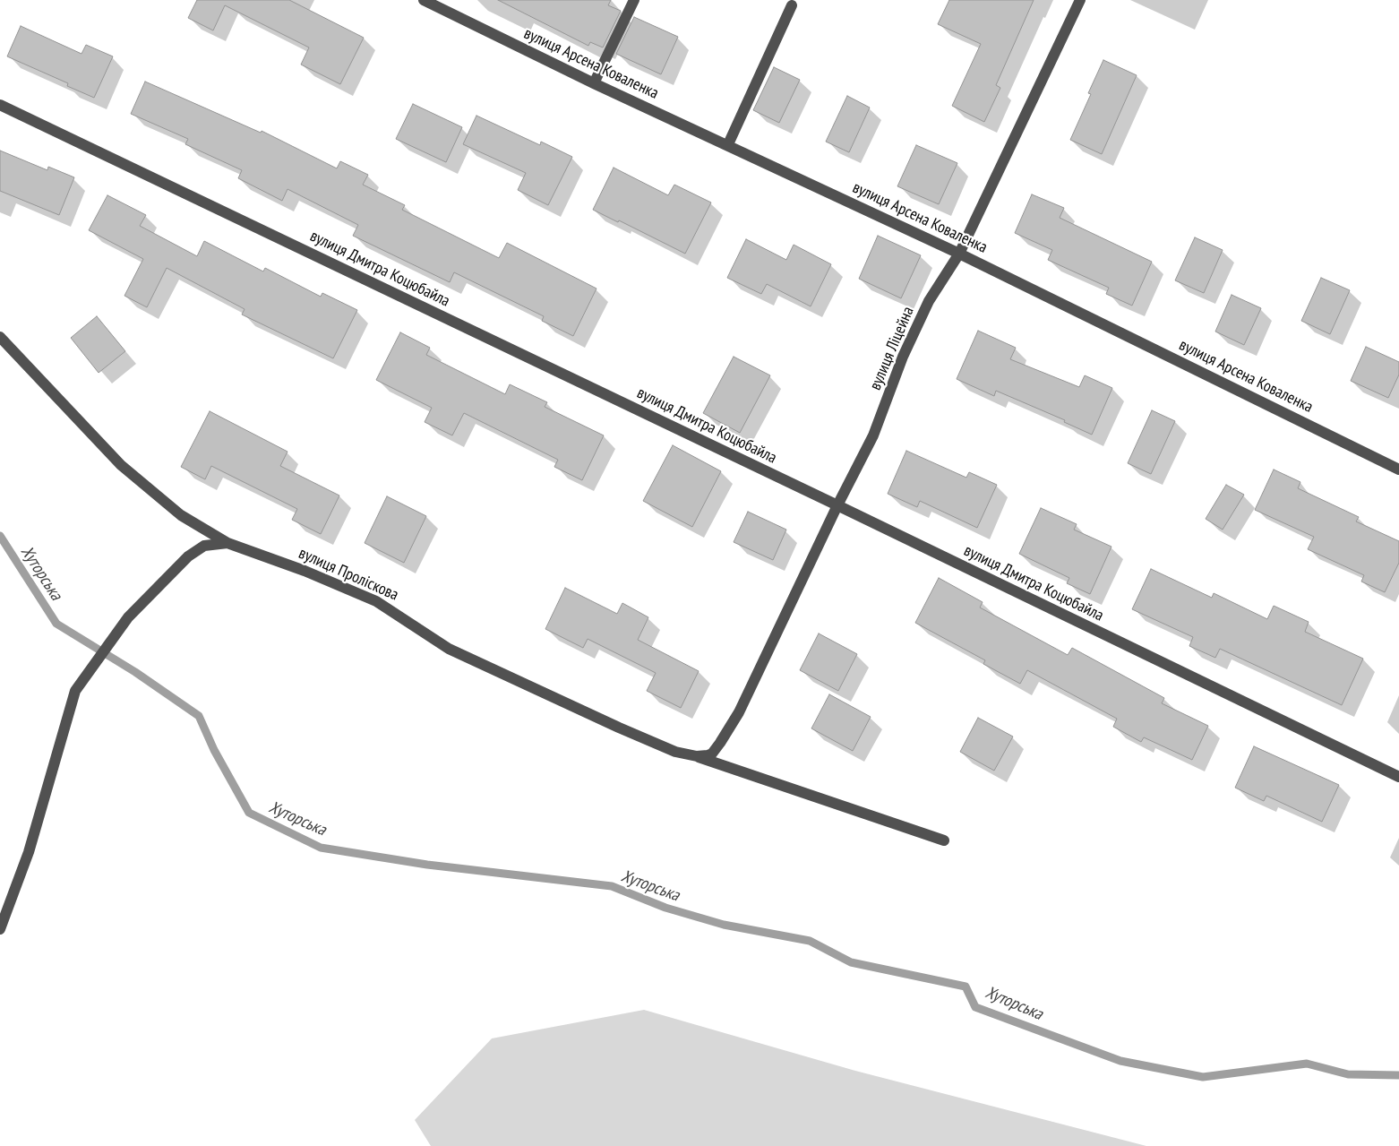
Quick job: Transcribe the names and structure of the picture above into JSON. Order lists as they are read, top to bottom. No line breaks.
{"streets":{"street":["вулиця Арсена Коваленка","вулиця Дмитра Коцюбайла","вулиця Ліцейна","вулиця Проліскова"]},"crossings":[["вулиця Арсена Коваленка","вулиця Ліцейна"],["вулиця Дмитра Коцюбайла","вулиця Ліцейна"],["вулиця Ліцейна","вулиця Проліскова"]],"water":["Хуторська"]}
